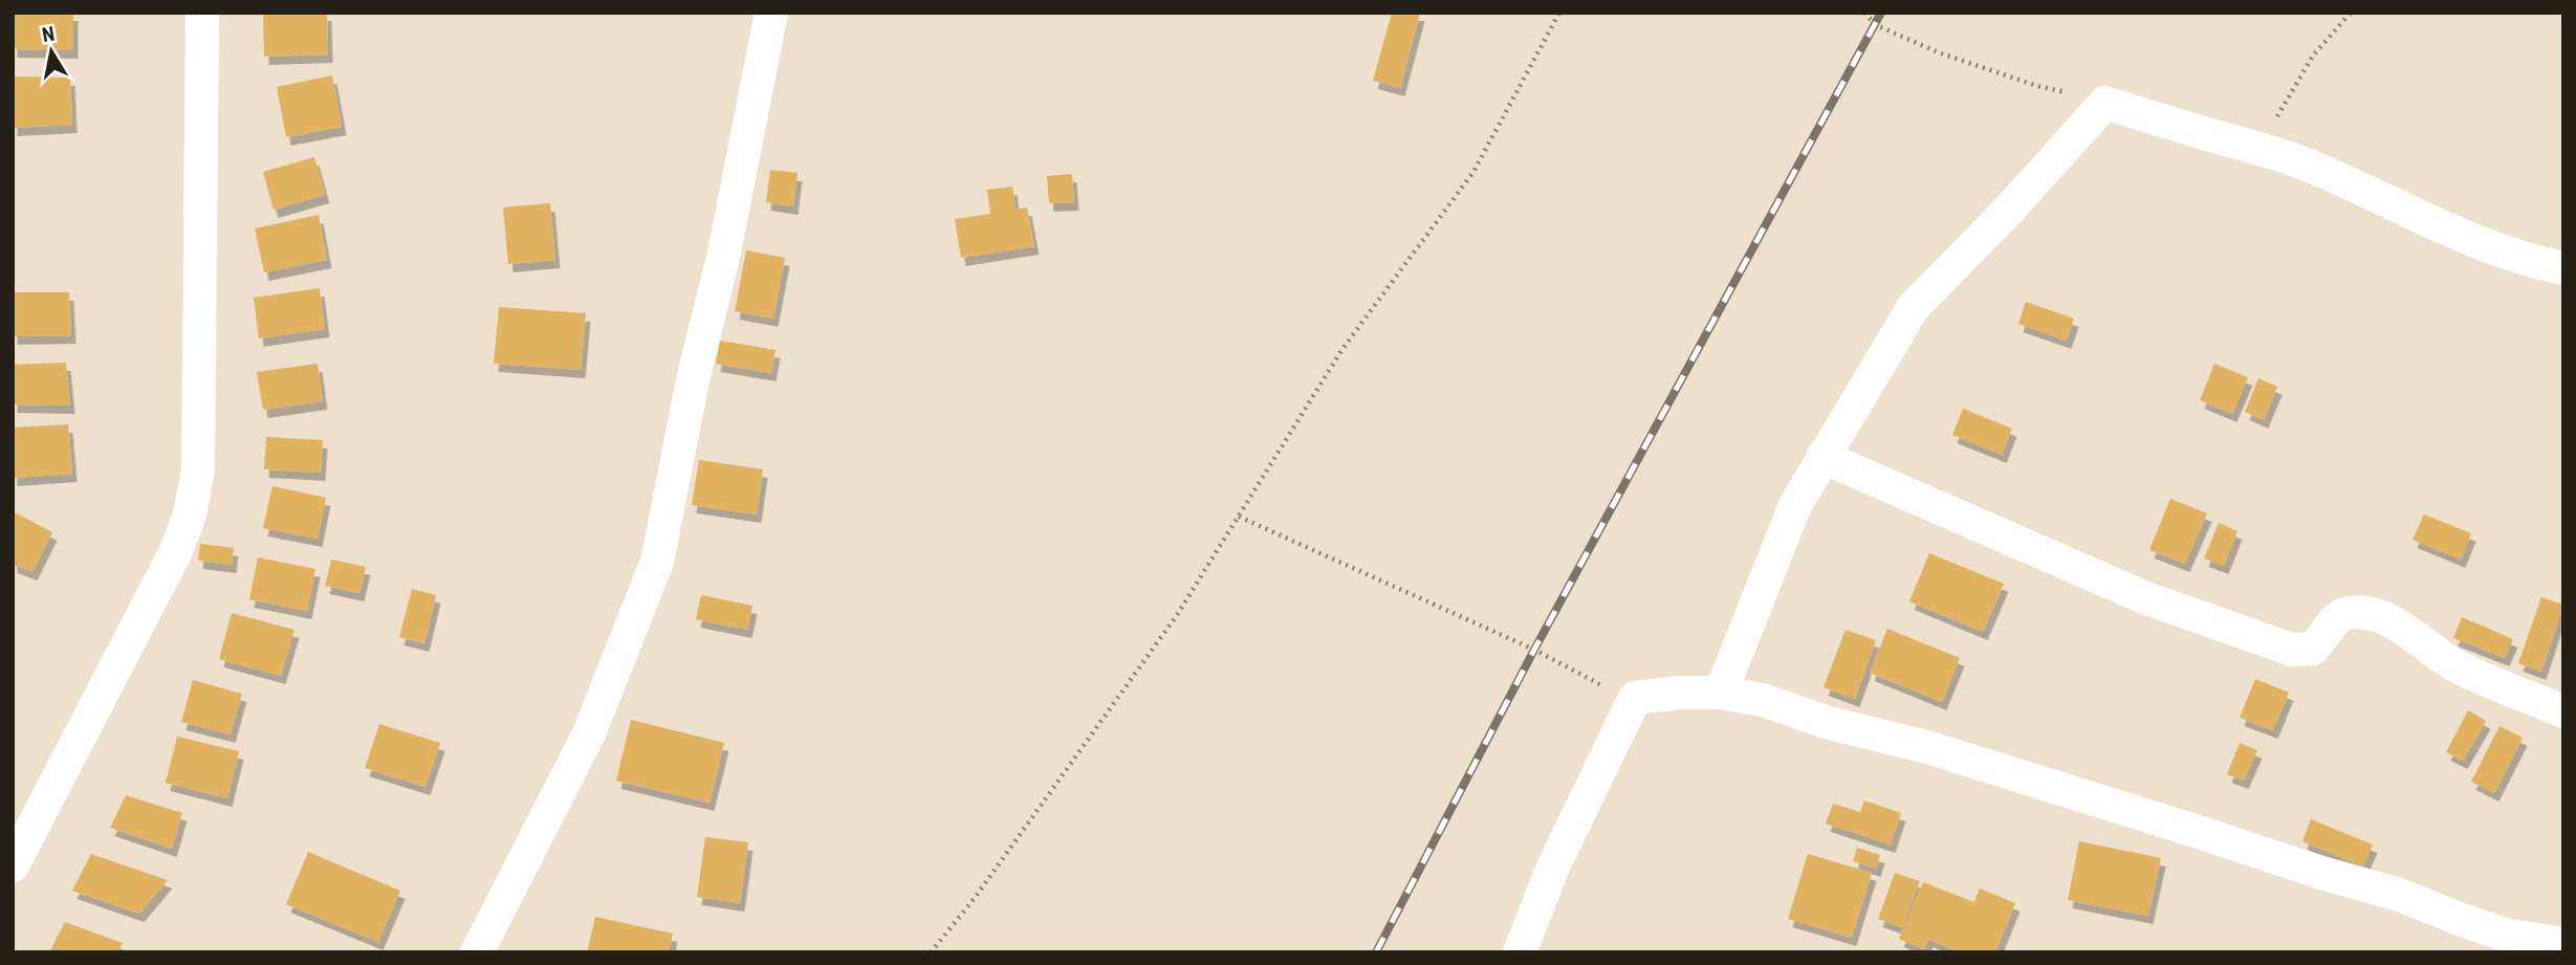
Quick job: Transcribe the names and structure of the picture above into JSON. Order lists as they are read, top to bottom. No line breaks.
{"north":"top"}
